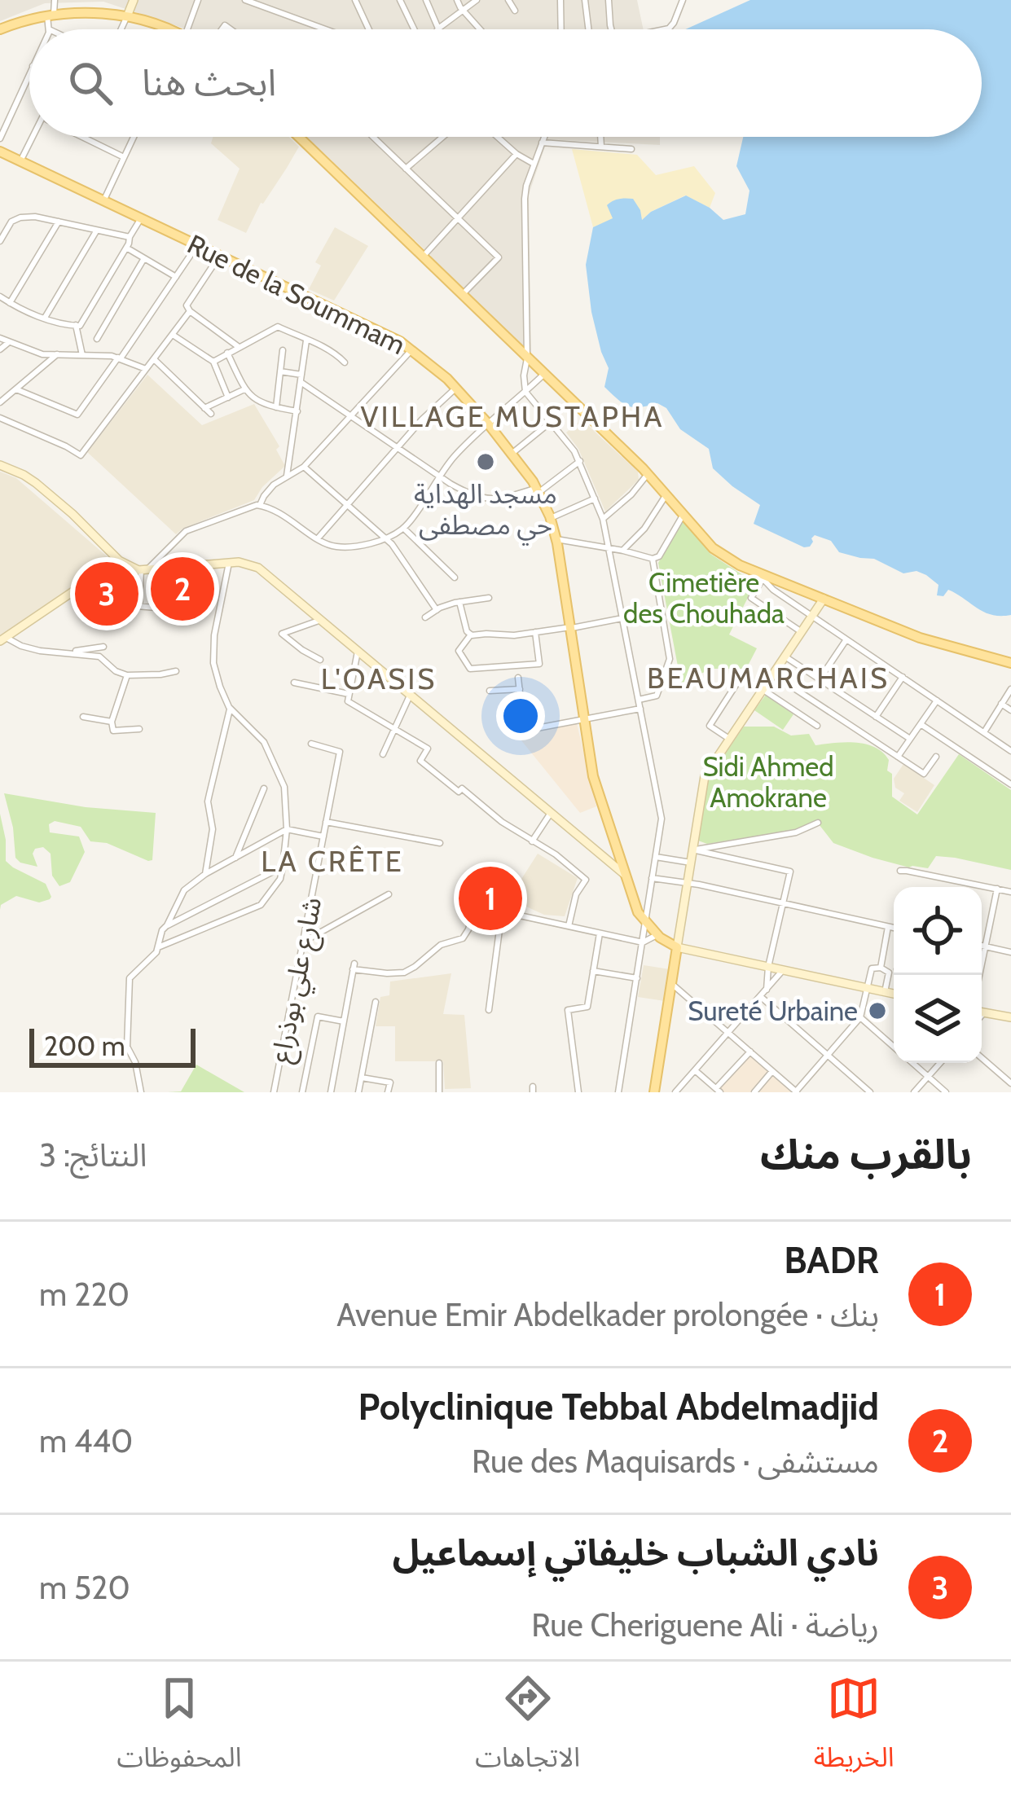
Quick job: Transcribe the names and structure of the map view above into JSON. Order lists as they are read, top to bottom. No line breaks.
{"streets":{"main road":["Rue de la Soummam"],"street":["شارع علي بوذراع"]},"districts":["VILLAGE MUSTAPHA","BEAUMARCHAIS","L'OASIS","LA CRÊTE"],"parks":["Cimetière des Chouhada","Sidi Ahmed Amokrane"],"places":["مسجد الهداية حي مصطفى","Sureté Urbaine"],"scale_bar":"200 m","page":{"search":"ابحث هنا","pins":["2","3","1"],"scale":"200 m","heading":["بالقرب منك","النتائج: 3"],"list":[{"mark":"1","name":"BADR","note":"بنك · Avenue Emir Abdelkader prolongée","value":"220 m"},{"mark":"2","name":"Polyclinique Tebbal Abdelmadjid","note":"مستشفى · Rue des Maquisards","value":"440 m"},{"mark":"3","name":"نادي الشباب خليفاتي إسماعيل","note":"رياضة · Rue Cheriguene Ali","value":"520 m"}],"nav":["الخريطة","الاتجاهات","المحفوظات"]}}
